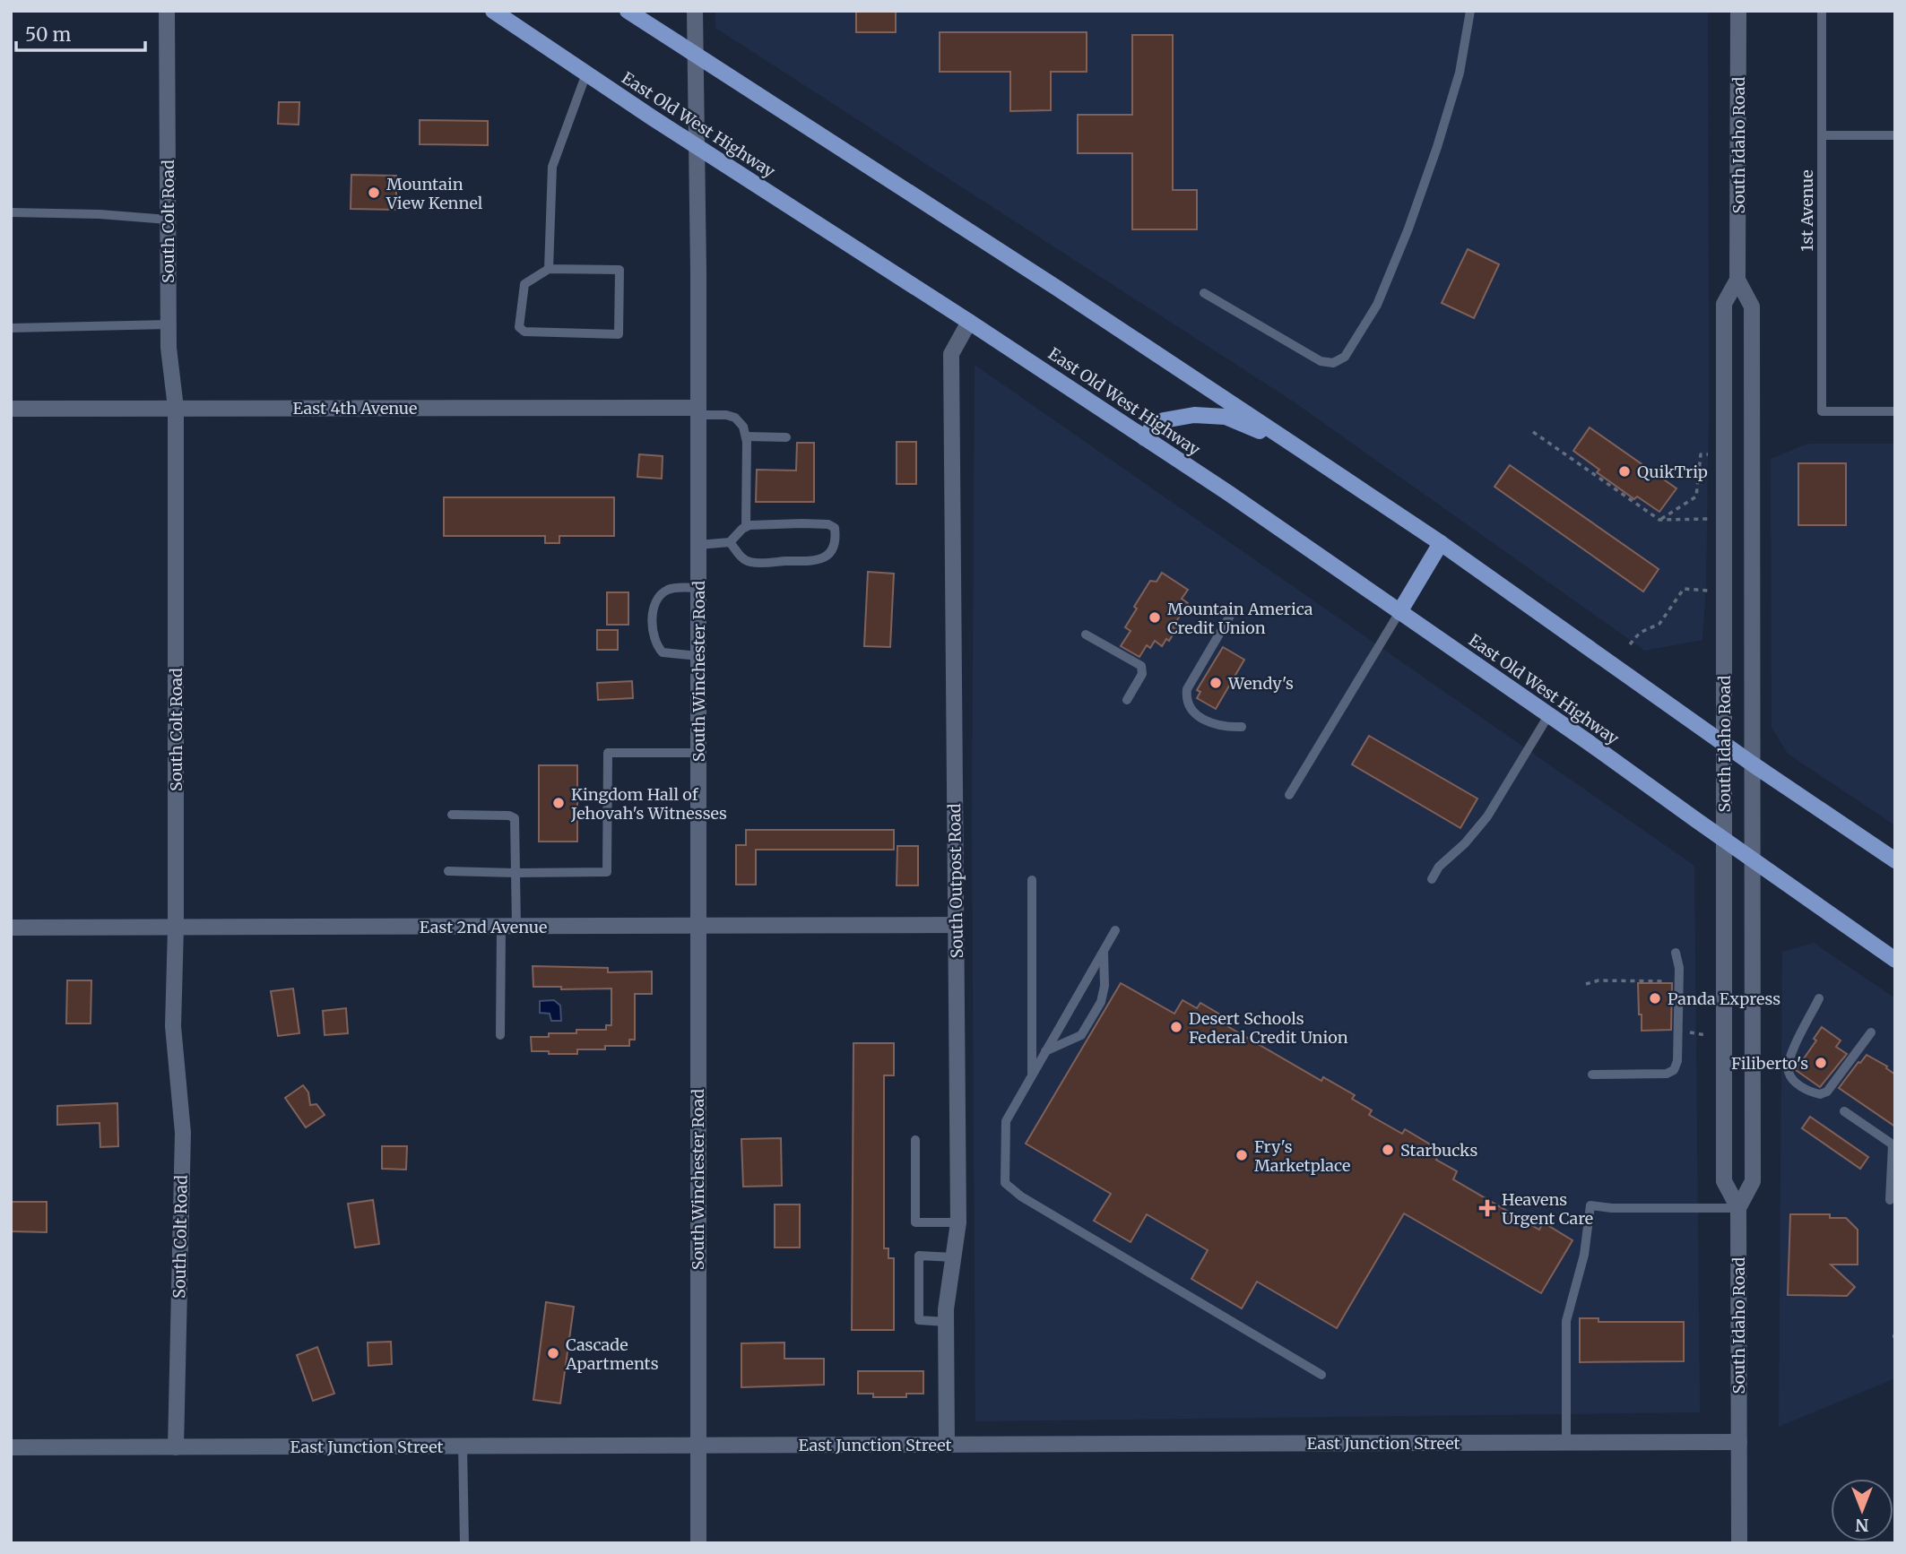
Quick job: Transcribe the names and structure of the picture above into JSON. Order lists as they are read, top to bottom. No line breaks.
{"streets":{"main road":["East Old West Highway"],"street":["South Idaho Road","South Colt Road","East 4th Avenue","South Winchester Road","South Outpost Road","East 2nd Avenue","East Junction Street"],"lane":["1st Avenue"]},"crossings":[["East Old West Highway","South Idaho Road"],["East Old West Highway","South Winchester Road"],["East Old West Highway","South Outpost Road"],["South Idaho Road","East Junction Street"],["South Colt Road","East 4th Avenue"],["South Colt Road","East 2nd Avenue"],["South Colt Road","East Junction Street"],["East 4th Avenue","South Winchester Road"],["South Winchester Road","East 2nd Avenue"],["South Winchester Road","East Junction Street"],["South Outpost Road","East 2nd Avenue"],["South Outpost Road","East Junction Street"]],"places":{"other":["Mountain View Kennel","QuikTrip","Mountain America Credit Union","Wendy's","Kingdom Hall of Jehovah's Witnesses","Panda Express","Desert Schools Federal Credit Union","Filiberto's","Starbucks","Fry's Marketplace","Cascade Apartments"],"health":["Heavens Urgent Care"]},"scale_bar":"50 m","north":"bottom"}
